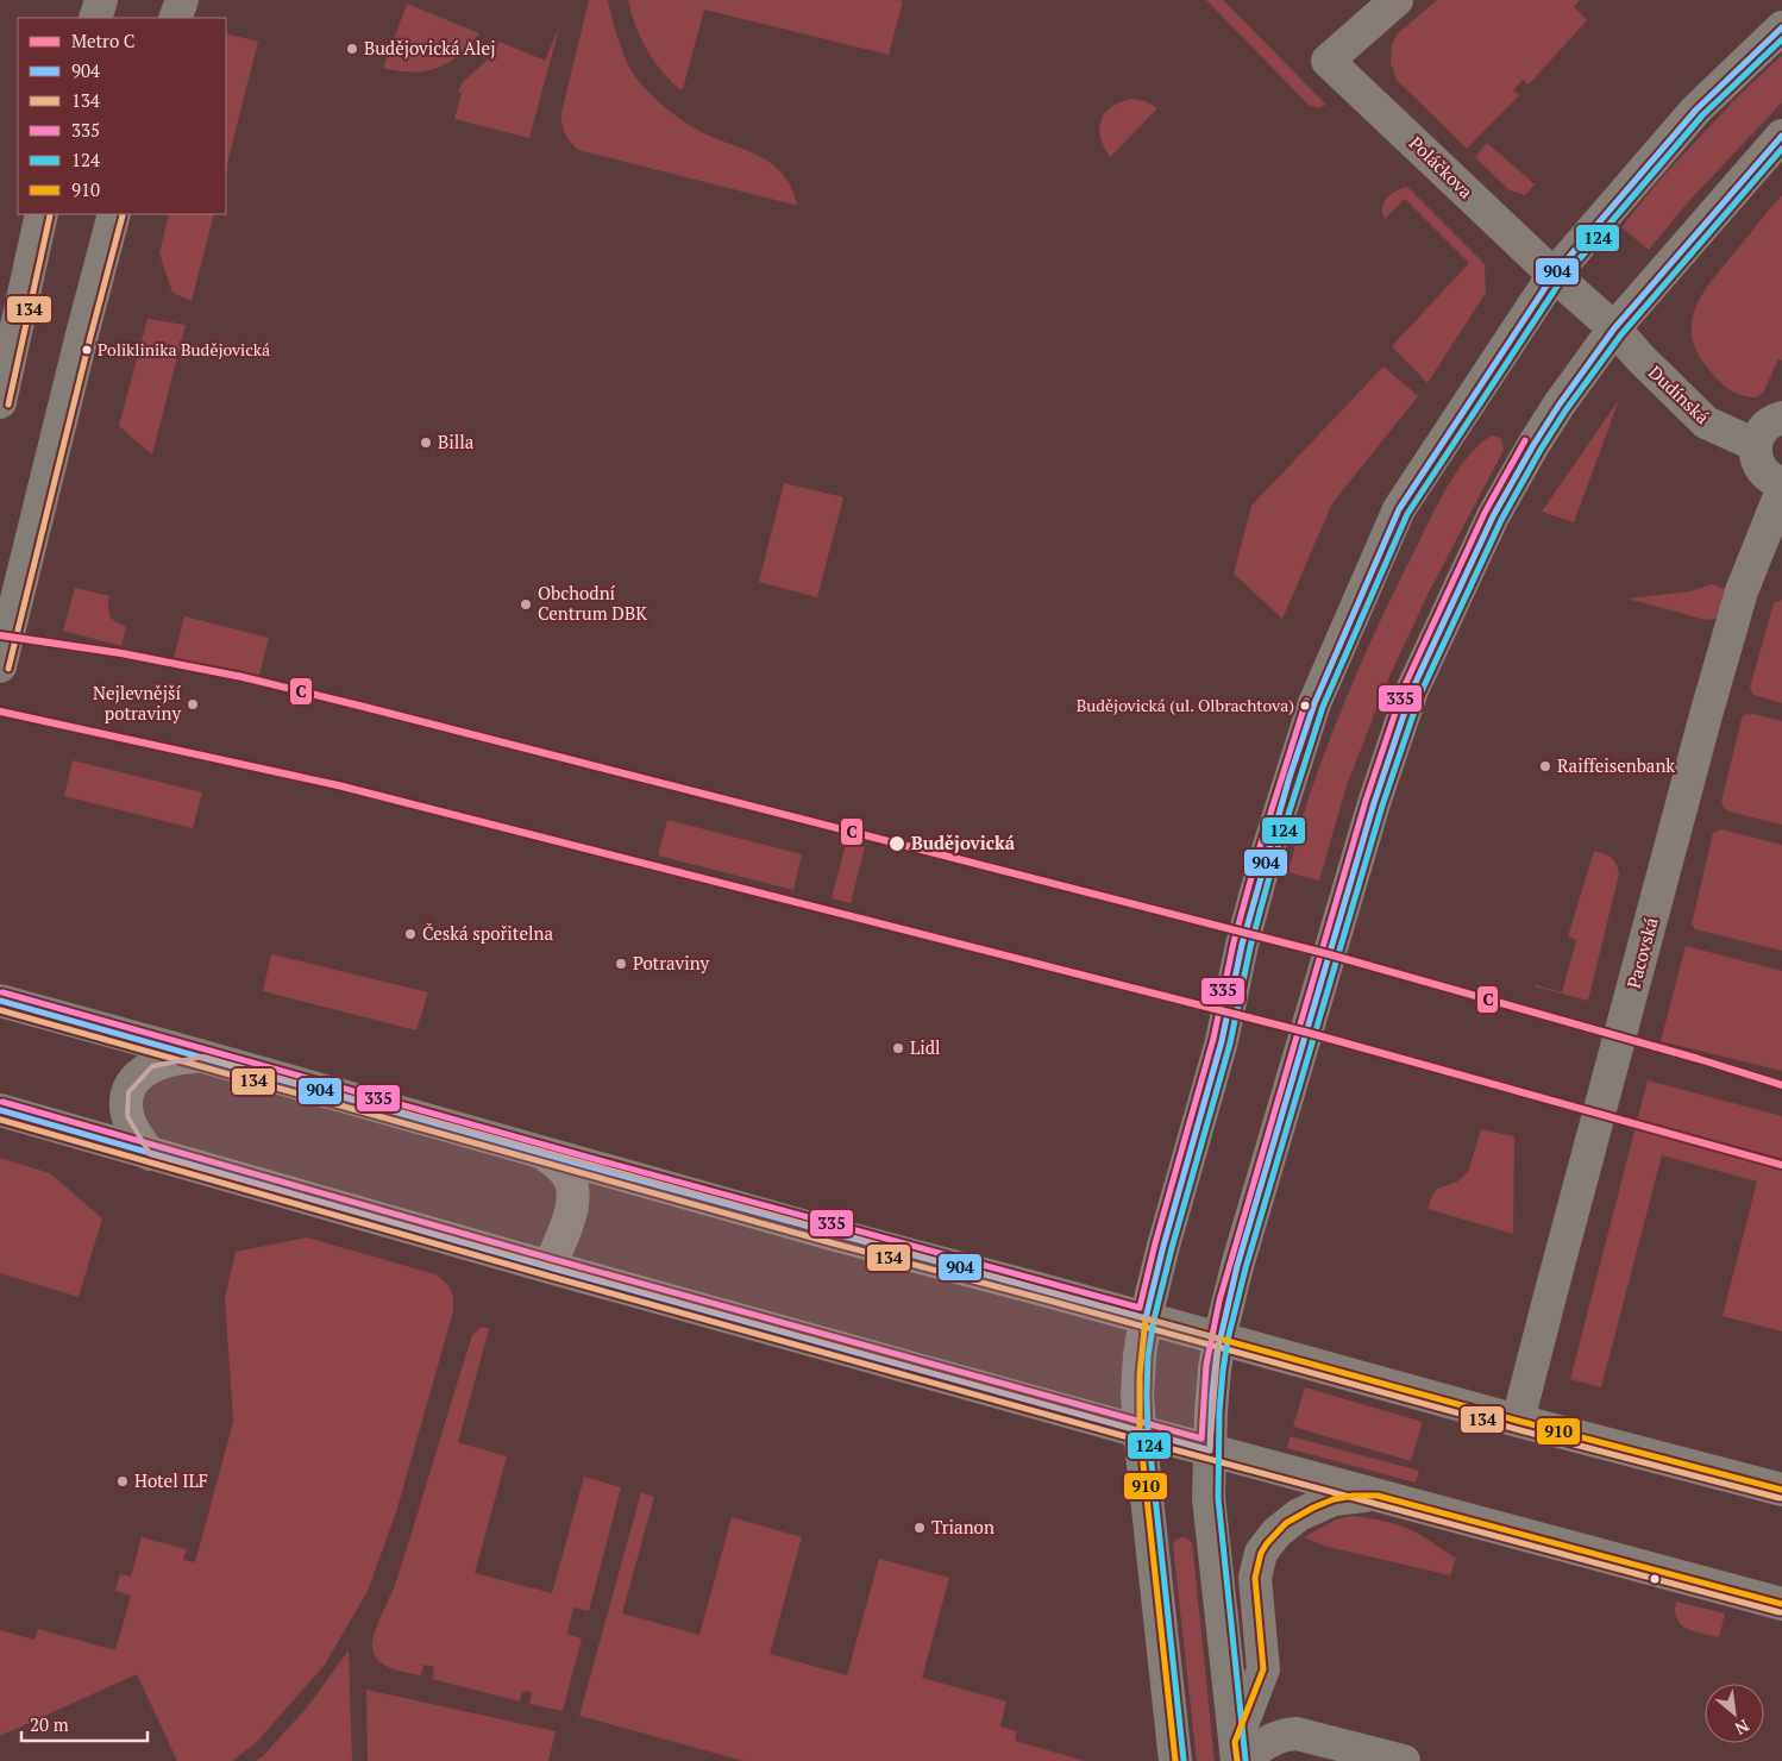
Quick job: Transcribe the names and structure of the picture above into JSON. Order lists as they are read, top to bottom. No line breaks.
{"streets":{"street":["Poláčkova","Dudínská","Pacovská"]},"crossings":[["Poláčkova","Dudínská"]],"places":["Budějovická Alej","Poliklinika Budějovická","Billa","Obchodní Centrum DBK","Nejlevnější potraviny","Budějovická (ul. Olbrachtova)","Raiffeisenbank","Budějovická","Česká spořitelna","Potraviny","Lidl","Hotel ILF","Trianon"],"lines":["transit line 904","transit line 124","transit line 134","transit line 335","metro line C","transit line 910"],"legend":["Metro C","904","134","335","124","910"],"scale_bar":"20 m","north":"bottom right"}
